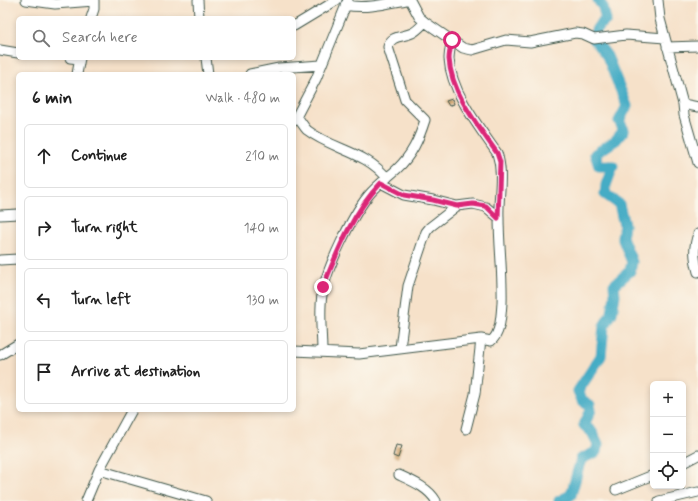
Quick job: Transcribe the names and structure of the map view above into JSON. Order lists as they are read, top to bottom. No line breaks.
{"page":{"search":"Search here","heading":["6 min","Walk · 480 m"],"list":[["Continue","210 m"],["Turn right","140 m"],["Turn left","130 m"],"Arrive at destination"],"map_buttons":["+","−"]}}
